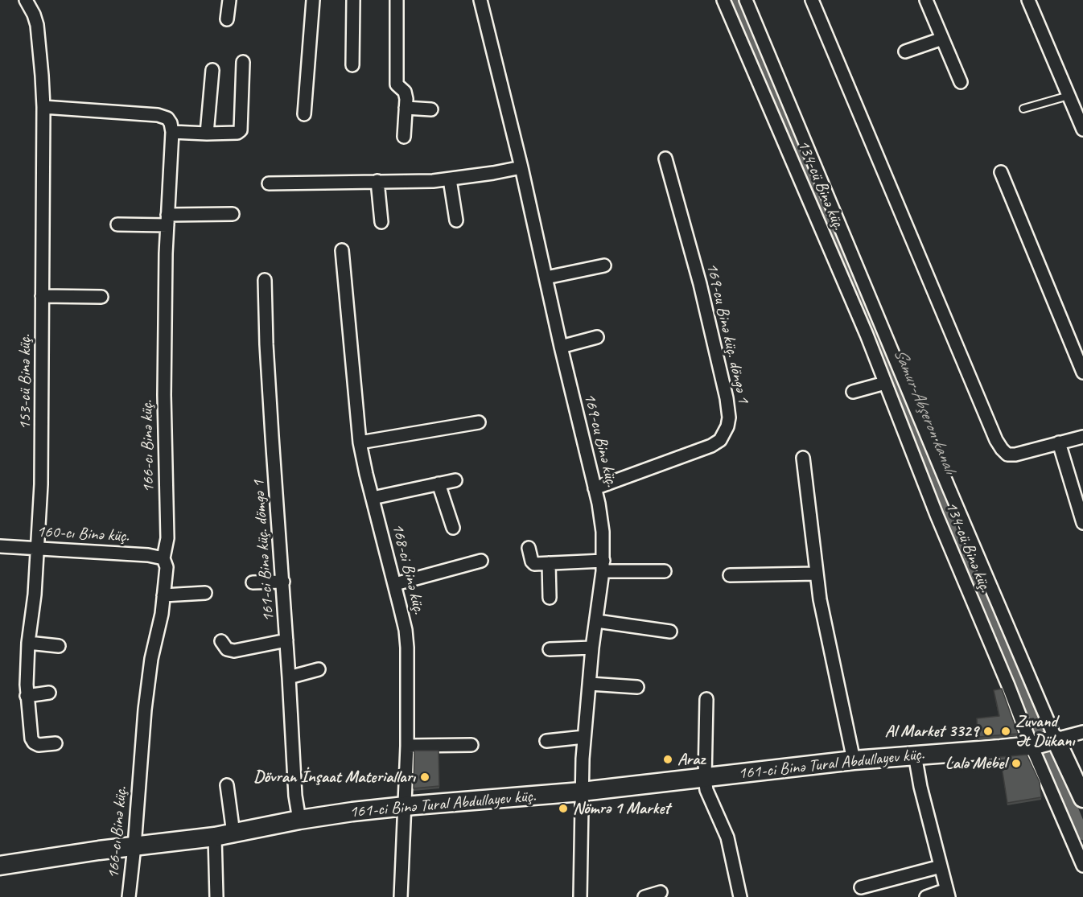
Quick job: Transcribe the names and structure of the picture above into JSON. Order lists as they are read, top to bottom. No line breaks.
{"streets":{"street":["134-cü Binə küç.","169-cu Binə küç. döngə 1","153-cü Binə küç.","169-cu Binə küç.","166-cı Binə küç.","160-cı Binə küç.","161-ci Binə küç. dömgə 1","168-ci Binə küç.","161-ci Binə Tural Abdullayev küç."]},"crossings":[["134-cü Binə küç.","161-ci Binə Tural Abdullayev küç."],["169-cu Binə küç. döngə 1","169-cu Binə küç."],["153-cü Binə küç.","160-cı Binə küç."],["169-cu Binə küç.","161-ci Binə Tural Abdullayev küç."],["166-cı Binə küç.","160-cı Binə küç."],["166-cı Binə küç.","161-ci Binə Tural Abdullayev küç."],["161-ci Binə küç. dömgə 1","161-ci Binə Tural Abdullayev küç."],["168-ci Binə küç.","161-ci Binə Tural Abdullayev küç."]],"water":["Samur-Abşeron kanalı"],"places":["Al Market 3329","Zuvand Ət Dükanı","Araz","Lalə Mebel","Dövran İnşaat Materialları","Nömrə 1 Market"]}
